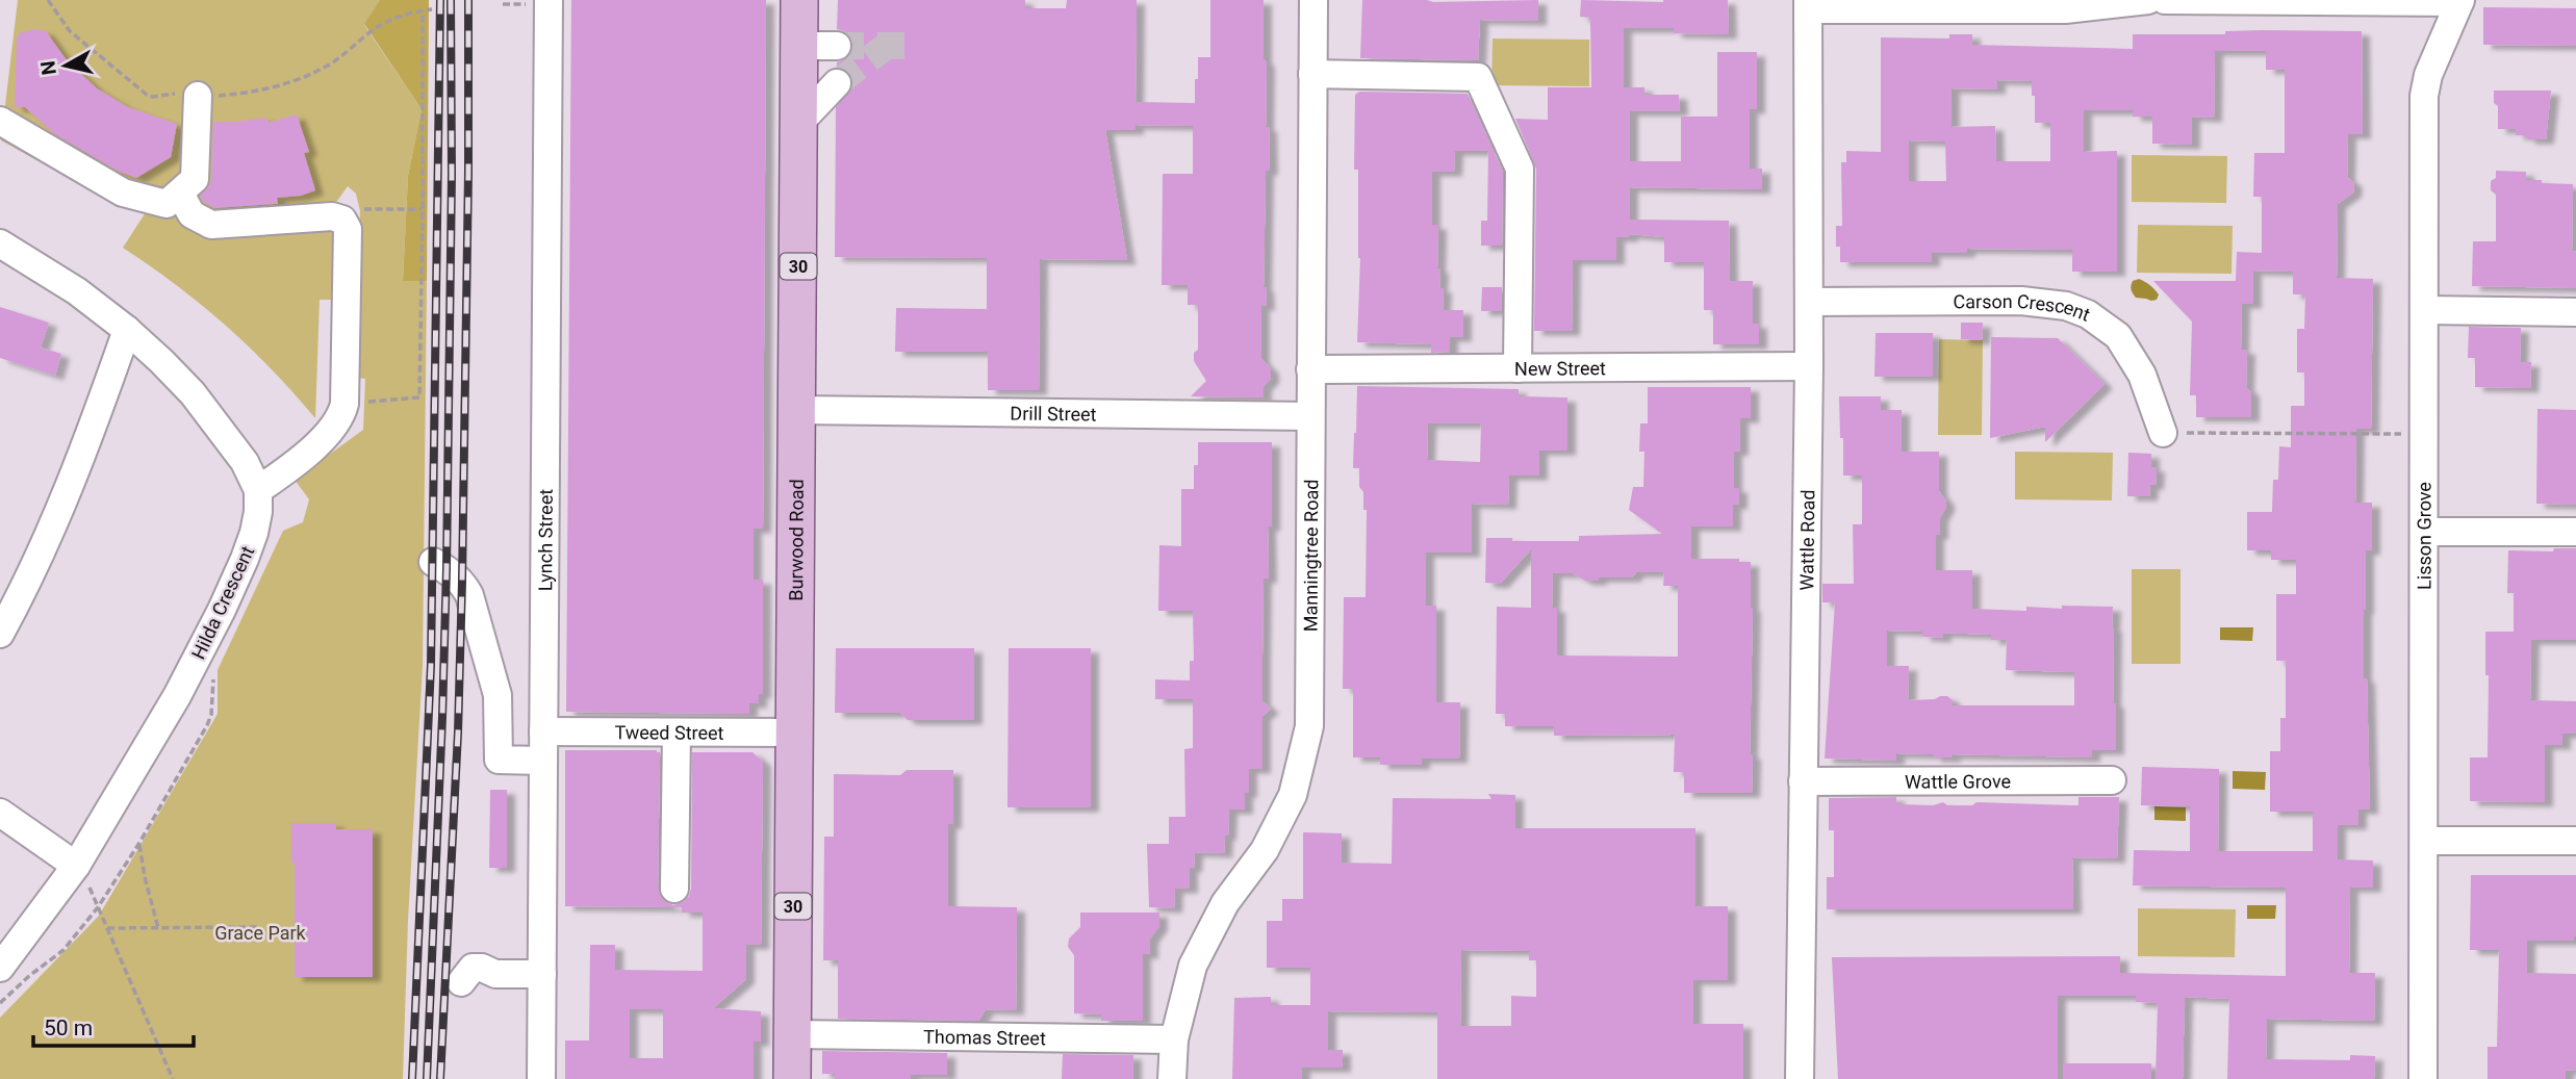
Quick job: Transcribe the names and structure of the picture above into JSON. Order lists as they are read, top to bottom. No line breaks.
{"streets":{"main road":["30","Burwood Road"],"street":["Carson Crescent","New Street","Drill Street","Lisson Grove","Lynch Street","Wattle Road","Manningtree Road","Hilda Crescent","Tweed Street","Wattle Grove","Thomas Street"]},"crossings":[["Carson Crescent","Wattle Road"],["New Street","Wattle Road"],["New Street","Manningtree Road"],["Drill Street","Burwood Road"],["Drill Street","Manningtree Road"],["Lynch Street","Tweed Street"],["Burwood Road","Tweed Street"],["Burwood Road","Thomas Street"],["Wattle Road","Wattle Grove"],["Manningtree Road","Thomas Street"]],"parks":["Grace Park"],"scale_bar":"50 m","north":"left"}
